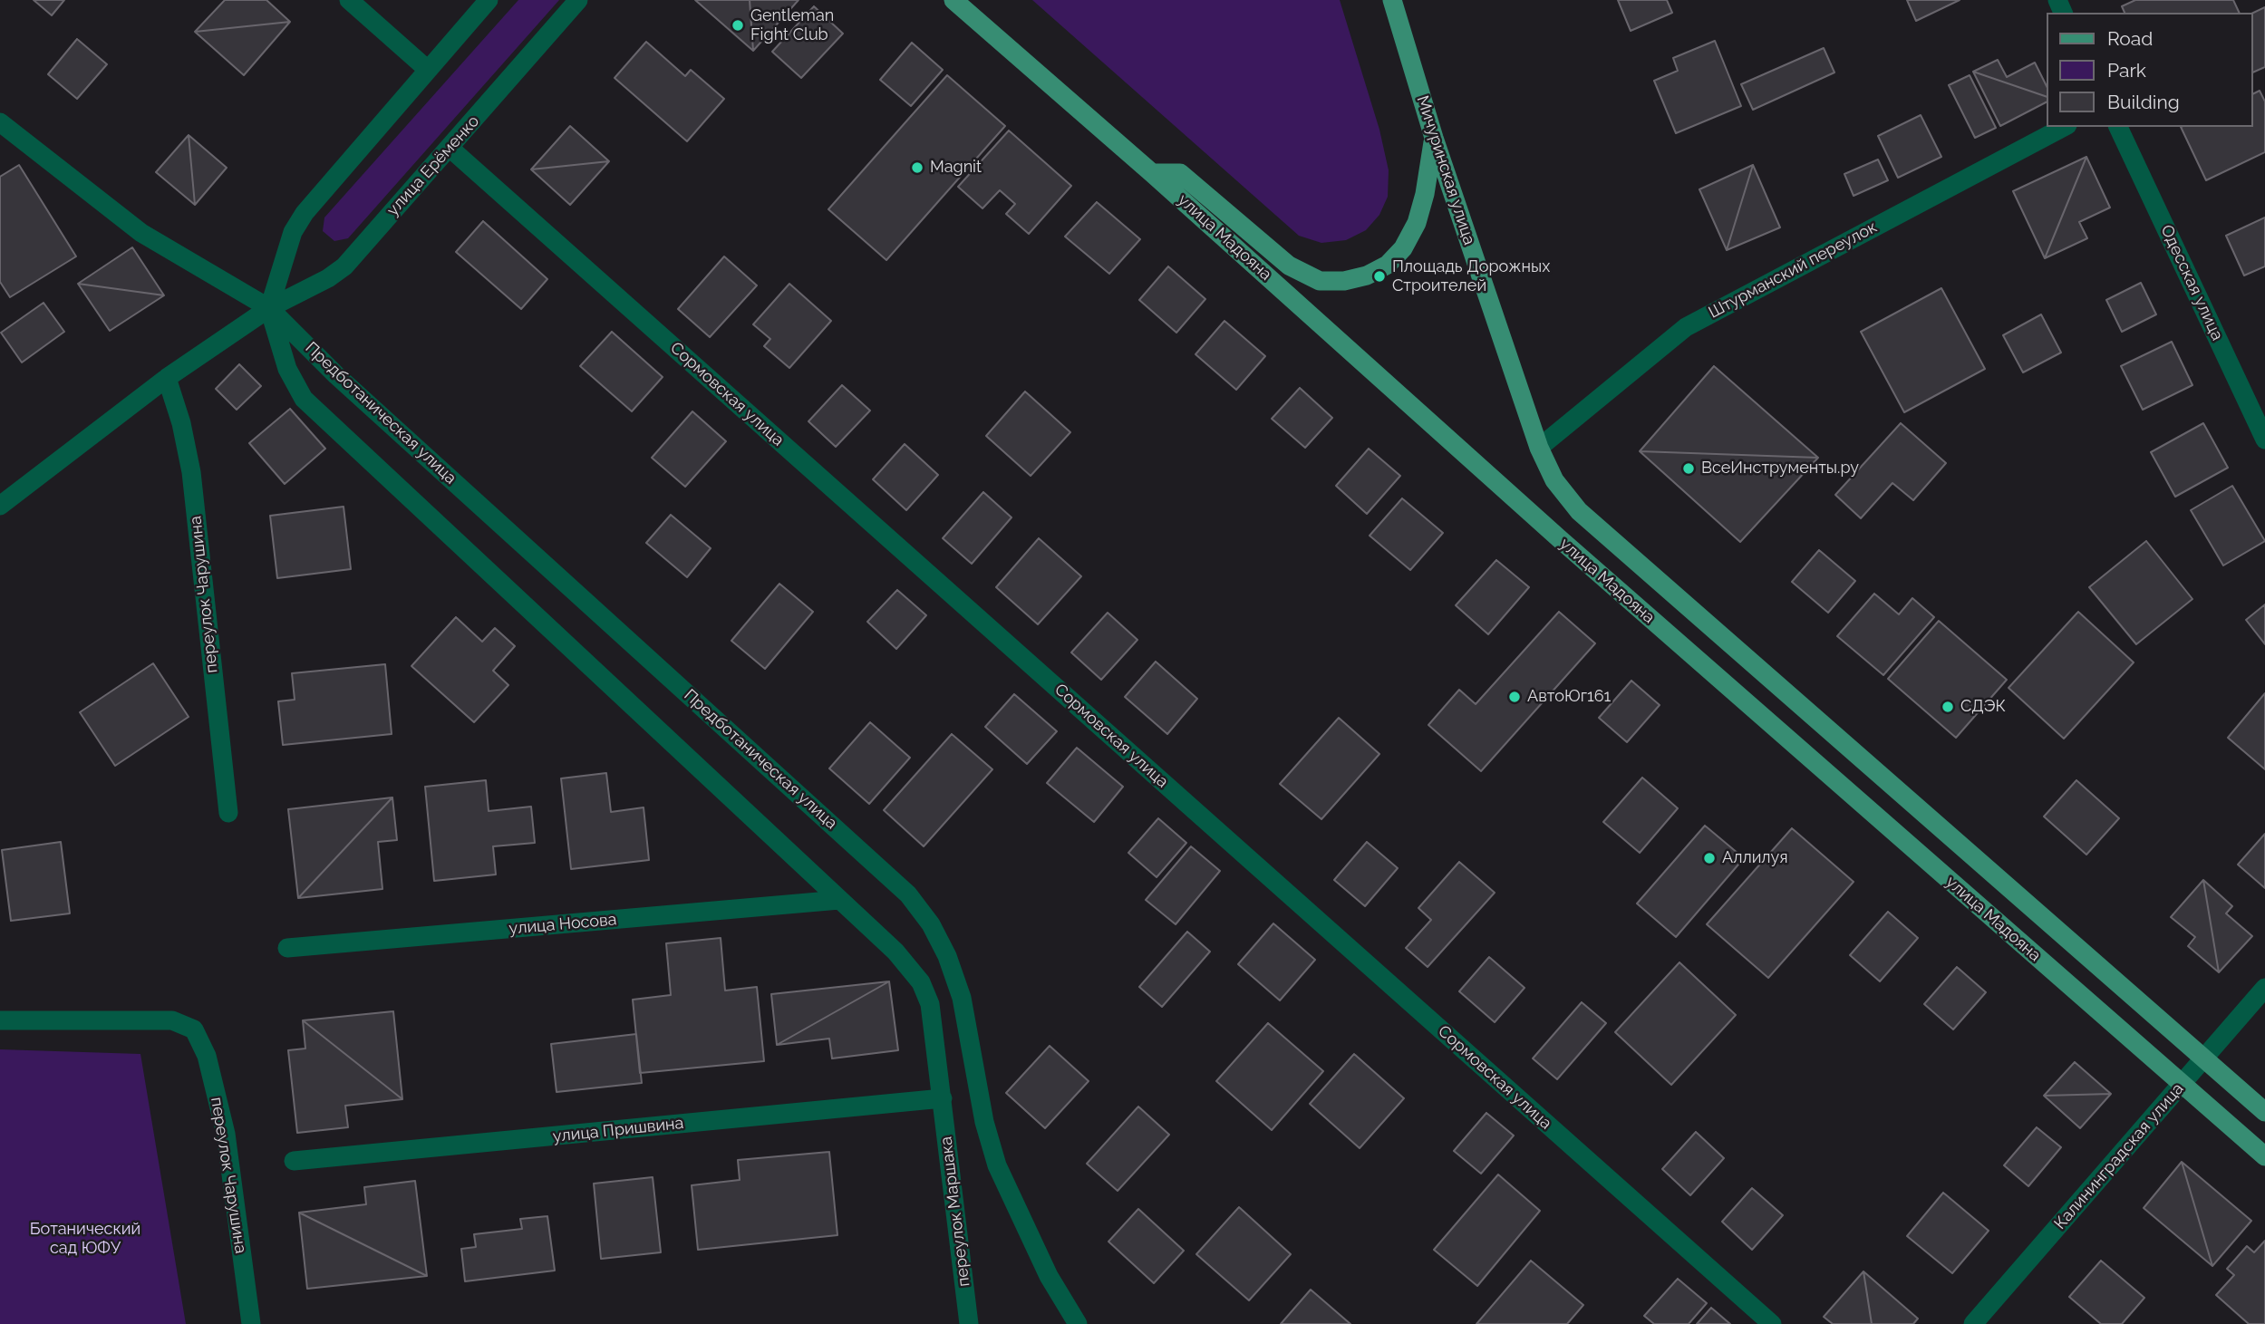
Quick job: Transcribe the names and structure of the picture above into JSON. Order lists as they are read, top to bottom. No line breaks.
{"streets":{"main road":["Мичуринская улица","улица Мадояна"],"street":["улица Ерёменко","Штурманский переулок","Одесская улица","Сормовская улица","Предботаническая улица","переулок Чарушина","улица Носова","улица Пришвина","Калининградская улица","переулок Маршака"]},"crossings":[["улица Ерёменко","Сормовская улица"],["улица Ерёменко","Предботаническая улица"],["улица Ерёменко","переулок Чарушина"],["Мичуринская улица","улица Мадояна"],["Мичуринская улица","Штурманский переулок"],["улица Мадояна","Калининградская улица"],["Предботаническая улица","улица Носова"],["Предботаническая улица","улица Пришвина"],["Предботаническая улица","переулок Маршака"],["улица Пришвина","переулок Маршака"]],"parks":["Ботанический сад ЮФУ"],"places":["Gentleman Fight Club","Magnit","Площадь Дорожных Строителей","ВсеИнструменты.ру","АвтоЮг161","СДЭК","Аллилуя"],"legend":["Road","Park","Building"]}
